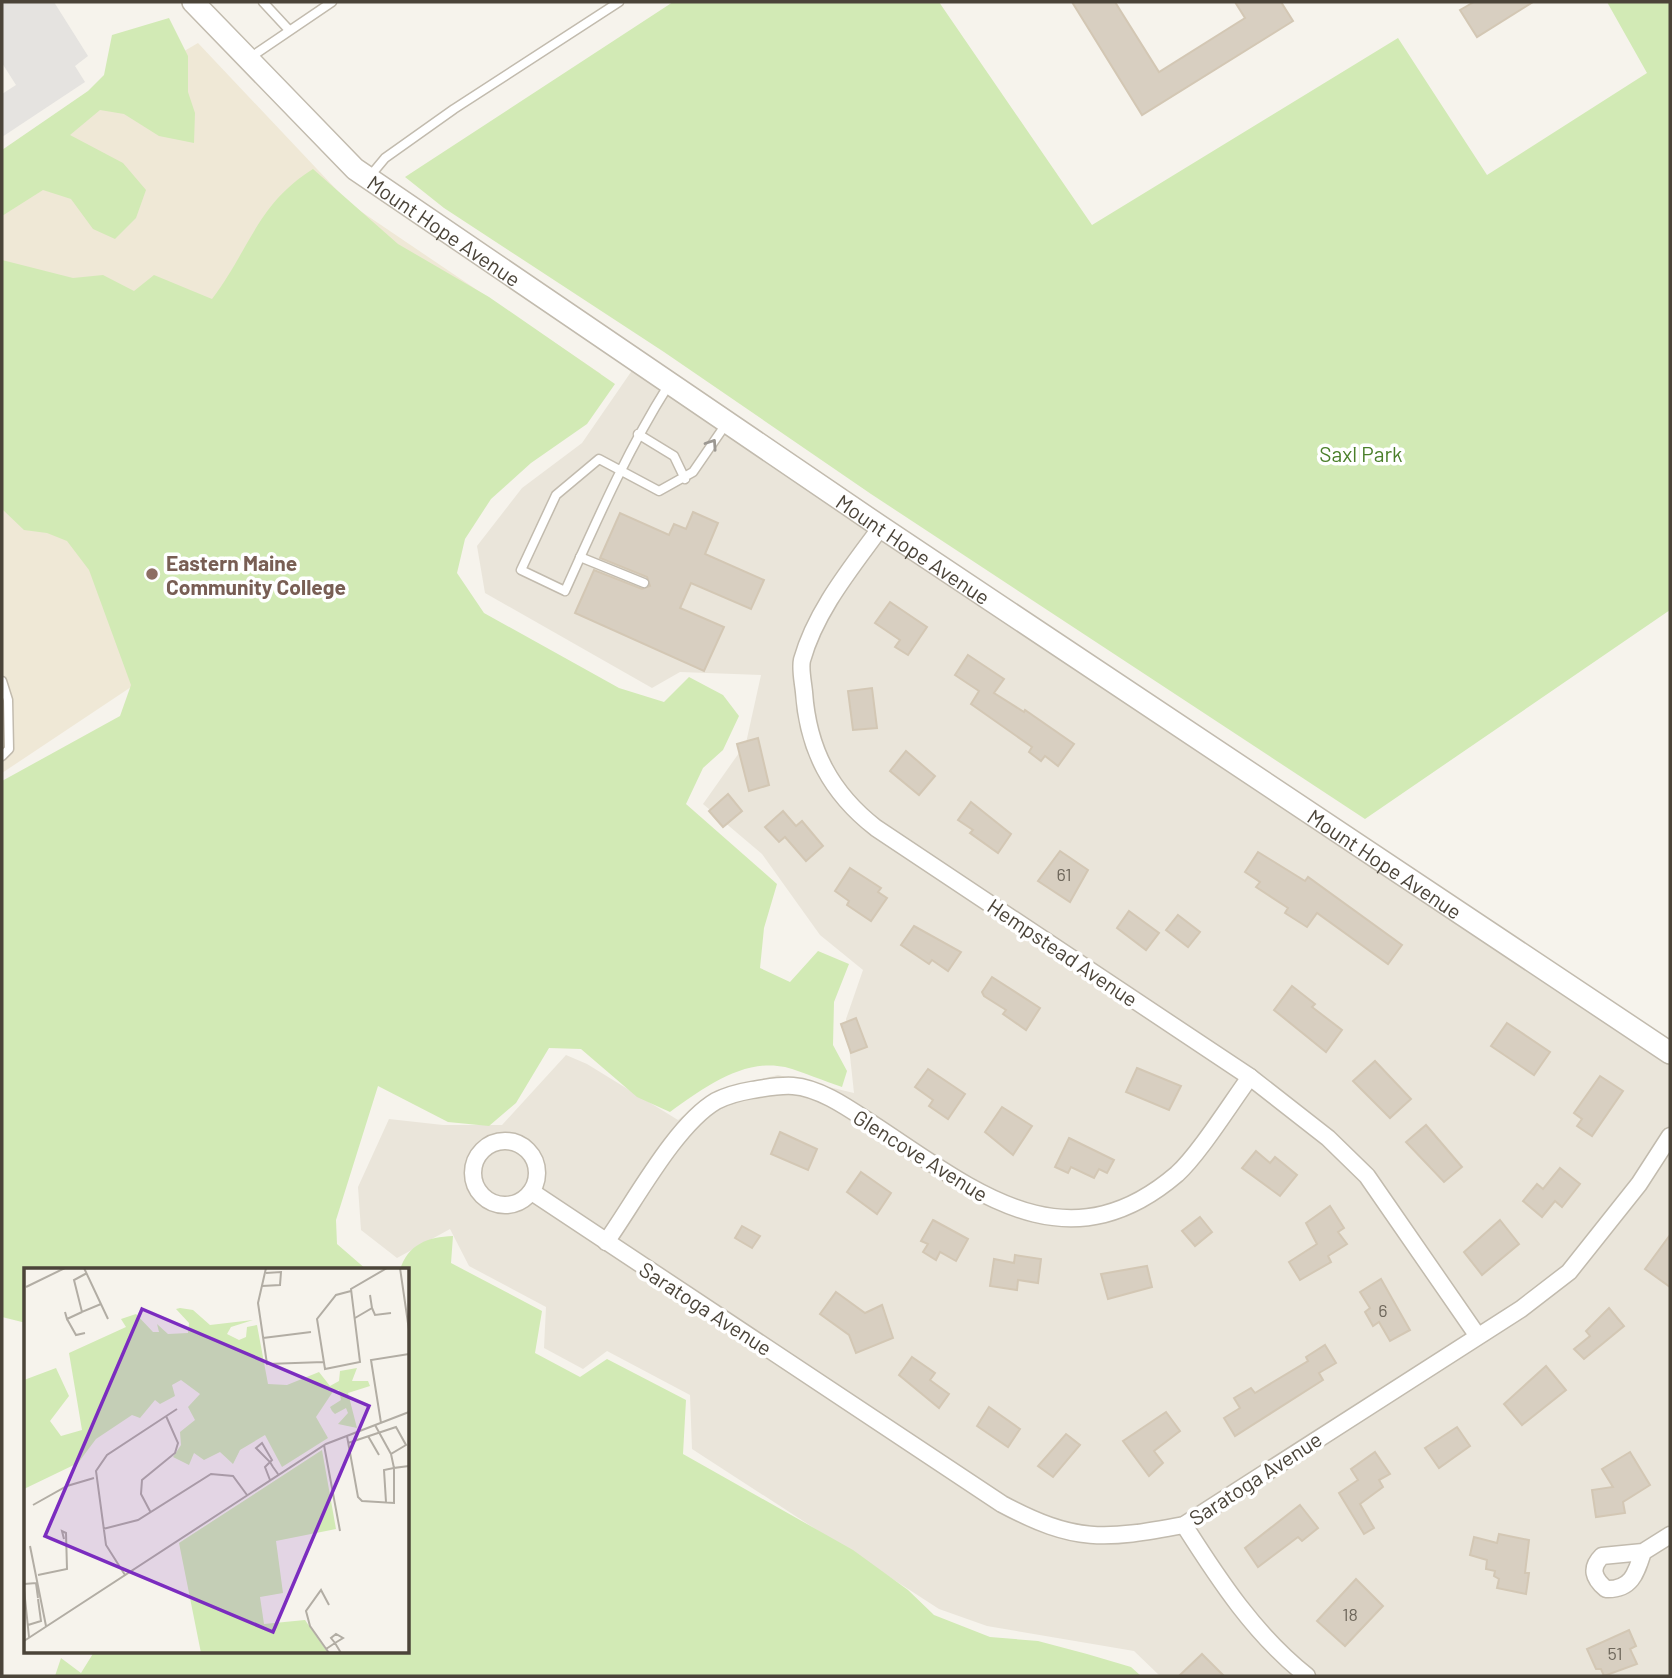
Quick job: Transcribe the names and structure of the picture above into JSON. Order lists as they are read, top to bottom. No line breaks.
{"streets":{"street":["Mount Hope Avenue","Hempstead Avenue","Glencove Avenue","Saratoga Avenue"]},"crossings":[["Mount Hope Avenue","Hempstead Avenue"],["Hempstead Avenue","Glencove Avenue"],["Hempstead Avenue","Saratoga Avenue"],["Glencove Avenue","Saratoga Avenue"]],"parks":["Saxl Park"],"places":["Eastern Maine Community College"],"house_numbers":["61","6","18","51"]}
